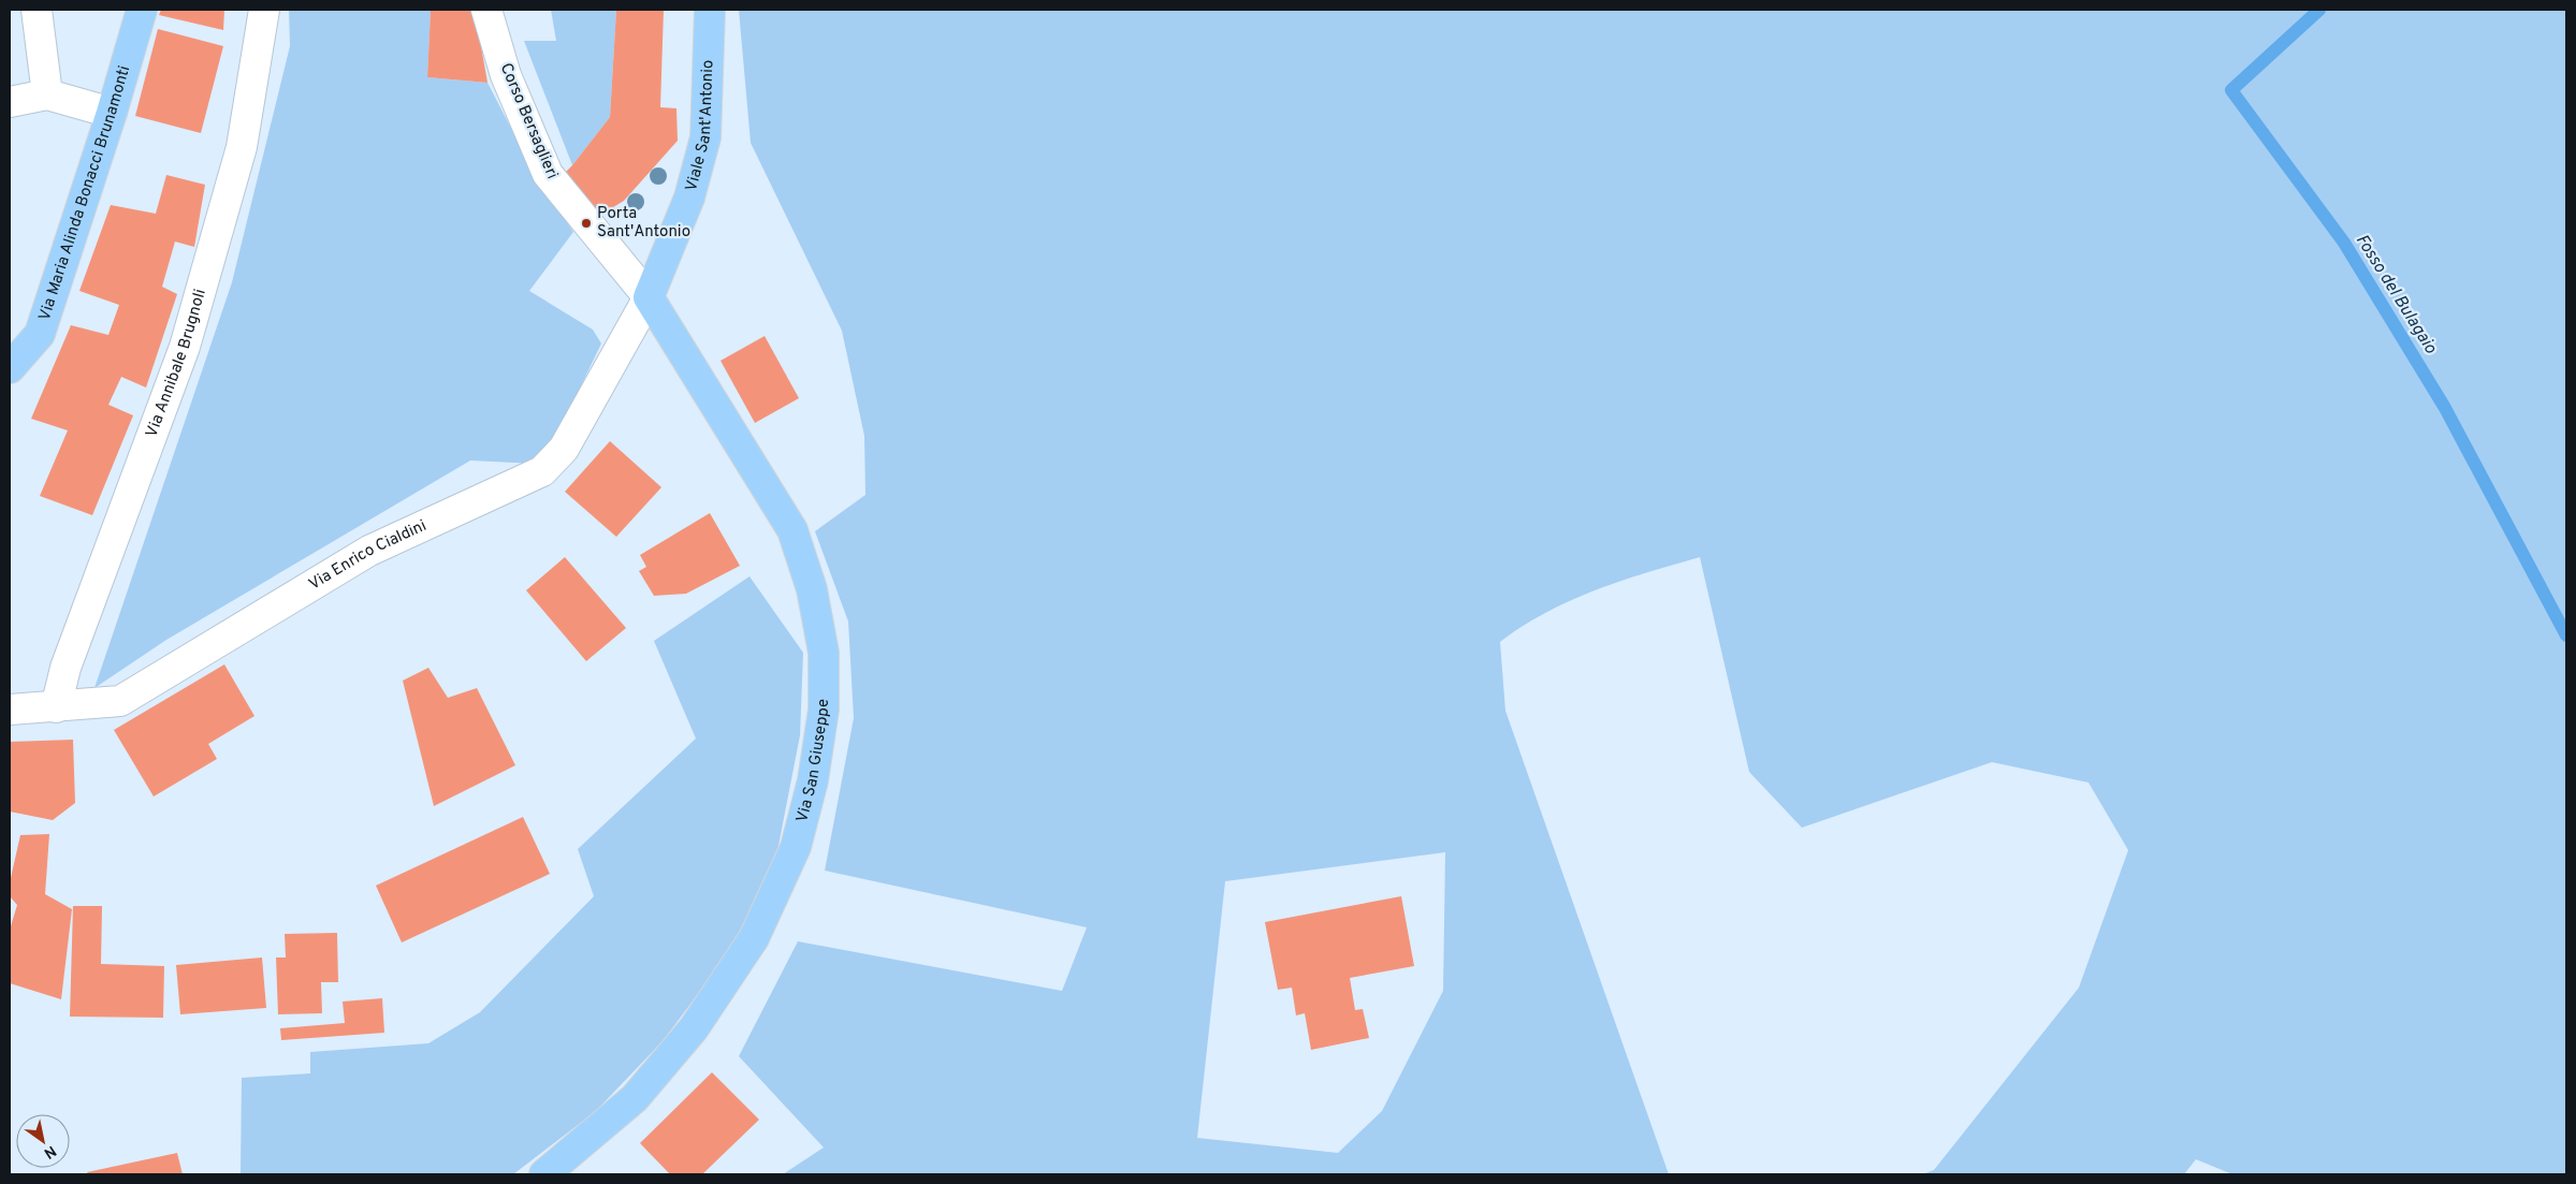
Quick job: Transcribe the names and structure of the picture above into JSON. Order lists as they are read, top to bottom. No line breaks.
{"streets":{"main road":["Viale Sant'Antonio","Via Maria Alinda Bonacci Brunamonti","Via San Giuseppe"],"street":["Corso Bersaglieri","Via Annibale Brugnoli","Via Enrico Cialdini"]},"crossings":[["Corso Bersaglieri","Viale Sant'Antonio"],["Corso Bersaglieri","Via Enrico Cialdini"],["Corso Bersaglieri","Via San Giuseppe"],["Viale Sant'Antonio","Via Enrico Cialdini"],["Viale Sant'Antonio","Via San Giuseppe"],["Via Annibale Brugnoli","Via Enrico Cialdini"],["Via Enrico Cialdini","Via San Giuseppe"]],"water":["Fosso del Bulagaio"],"places":["Porta Sant'Antonio"],"north":"bottom right"}
